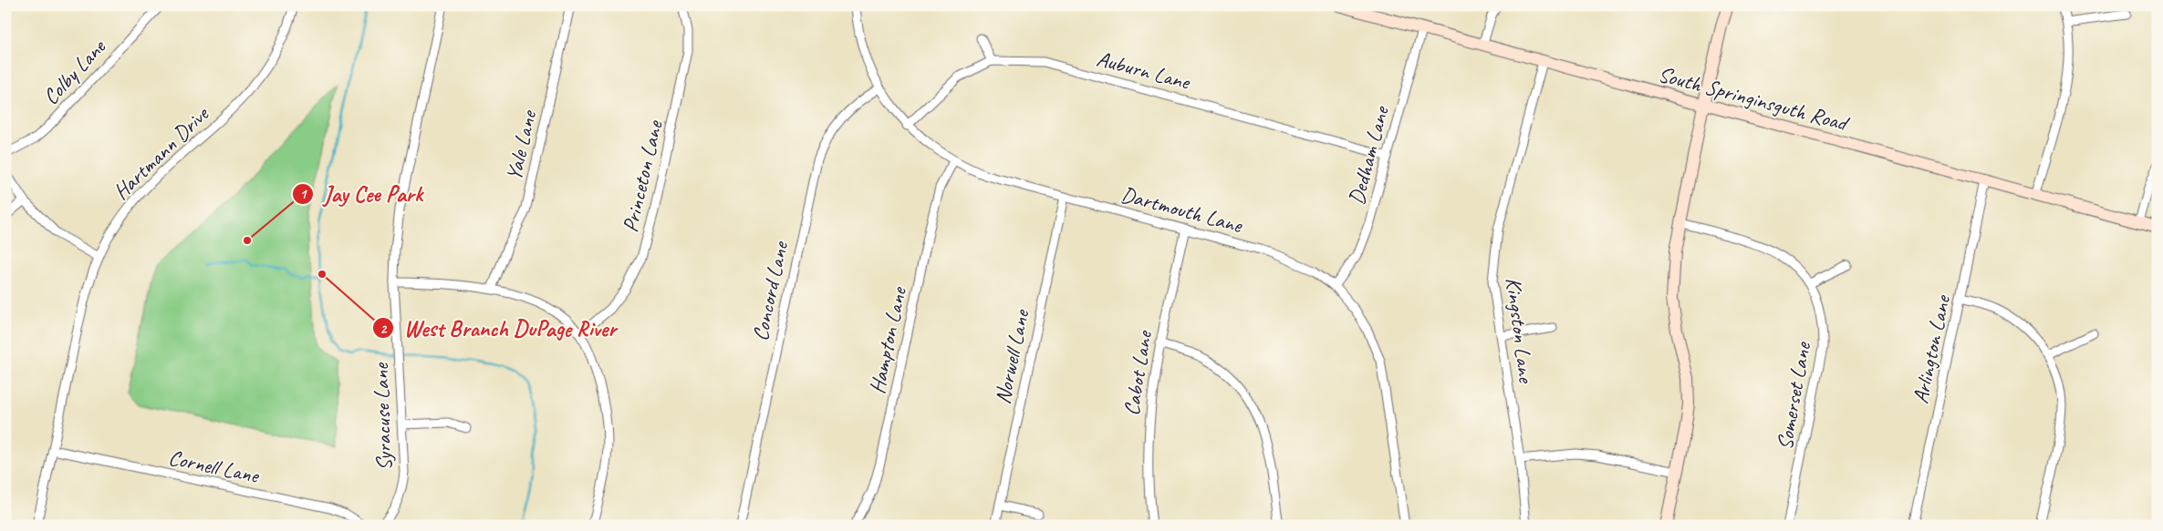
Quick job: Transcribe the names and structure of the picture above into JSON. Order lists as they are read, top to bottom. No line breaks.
{"streets":{"street":["Auburn Lane","Colby Lane","South Springinsguth Road","Yale Lane","Hartmann Drive","Dedham Lane","Princeton Lane","Dartmouth Lane","Concord Lane","Kingston Lane","Hampton Lane","Arlington Lane","Norwell Lane","Cabot Lane","Somerset Lane","Syracuse Lane","Cornell Lane"]},"crossings":[["Auburn Lane","Dedham Lane"],["Auburn Lane","Dartmouth Lane"],["South Springinsguth Road","Dedham Lane"],["South Springinsguth Road","Kingston Lane"],["South Springinsguth Road","Arlington Lane"],["Hartmann Drive","Cornell Lane"],["Dedham Lane","Dartmouth Lane"],["Dartmouth Lane","Concord Lane"],["Dartmouth Lane","Hampton Lane"],["Dartmouth Lane","Norwell Lane"],["Dartmouth Lane","Cabot Lane"]],"places":["Jay Cee Park","West Branch DuPage River"]}
